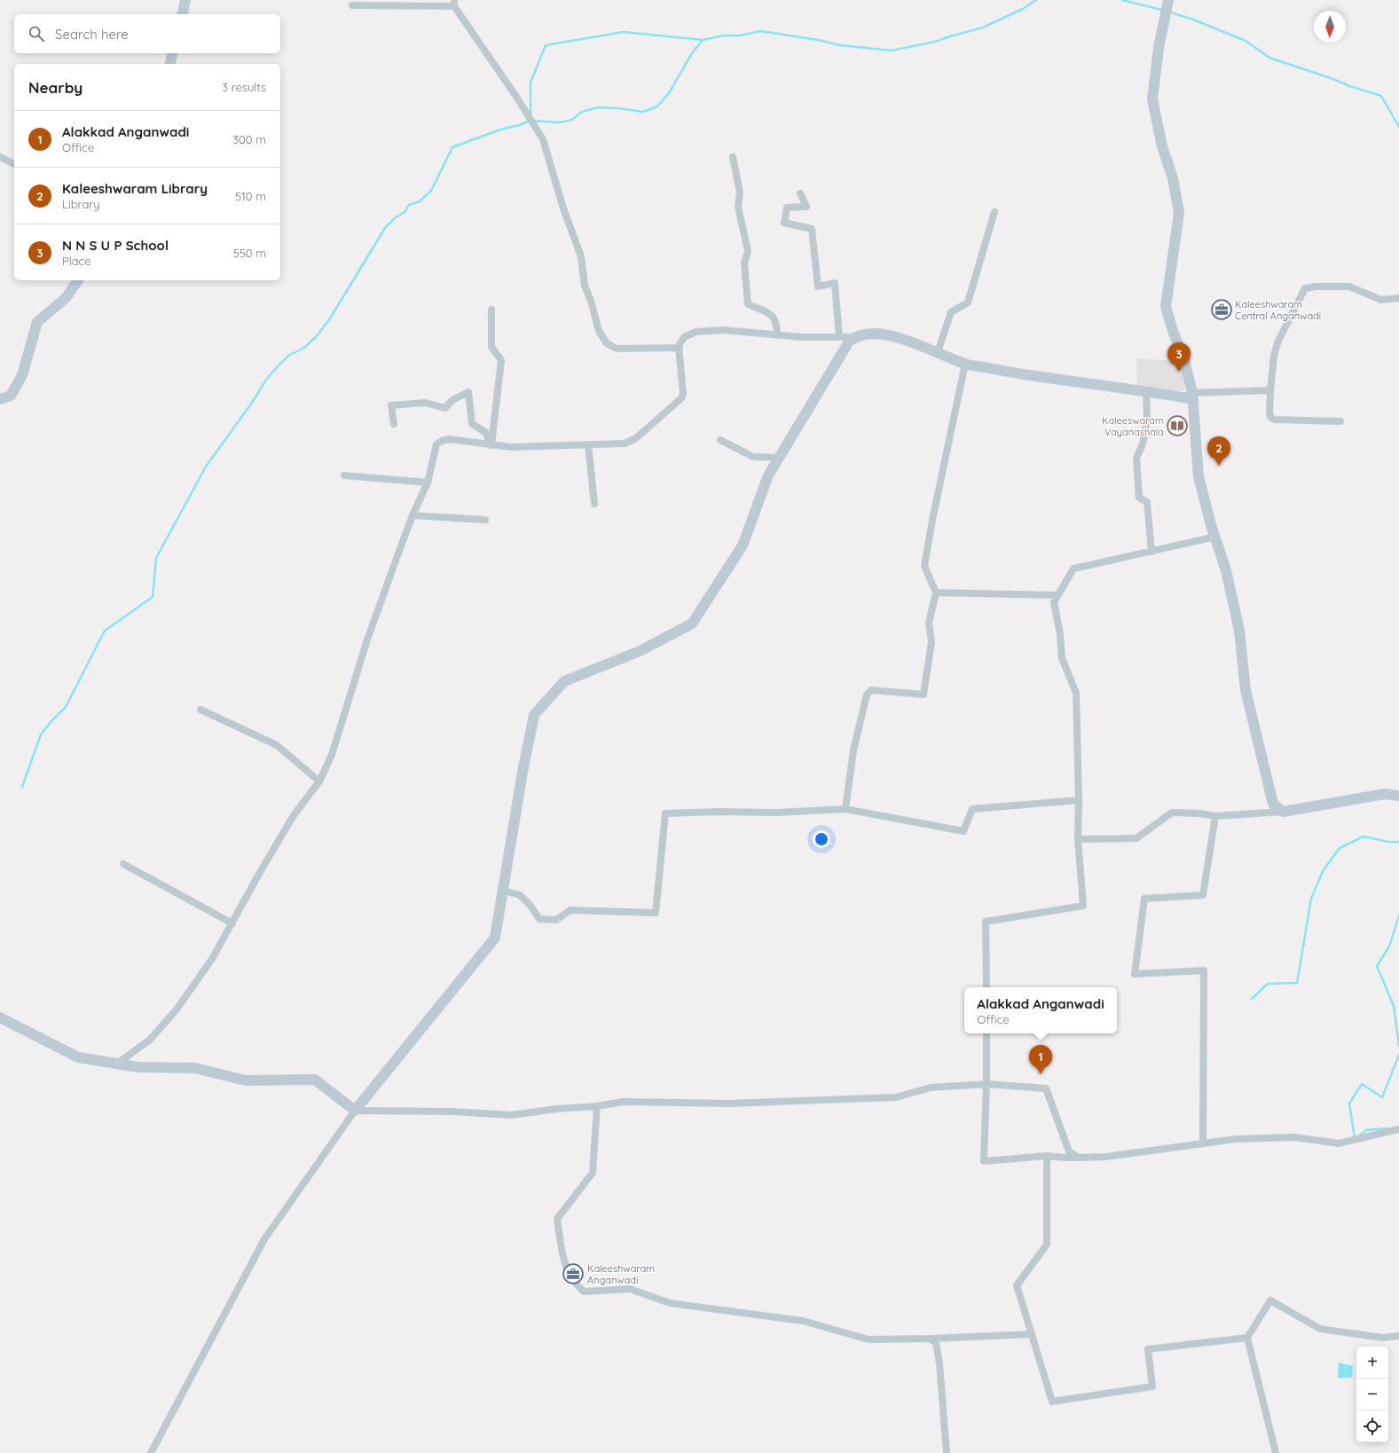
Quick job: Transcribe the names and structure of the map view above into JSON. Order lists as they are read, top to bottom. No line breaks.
{"places":{"office":["Kaleeshwaram Central Anganwadi","Kaleeshwaram Anganwadi"],"library":["Kaleeswaram Vayanashala"]},"north":"bottom","page":{"search":"Search here","heading":["Nearby","3 results"],"list":[{"mark":"1","name":"Alakkad Anganwadi","note":"Office","value":"300 m"},{"mark":"2","name":"Kaleeshwaram Library","note":"Library","value":"510 m"},{"mark":"3","name":"N N S U P School","note":"Place","value":"550 m"}],"pins":["3","2","1"],"popup":["Alakkad Anganwadi","Office"],"map_buttons":["+","−"]}}
